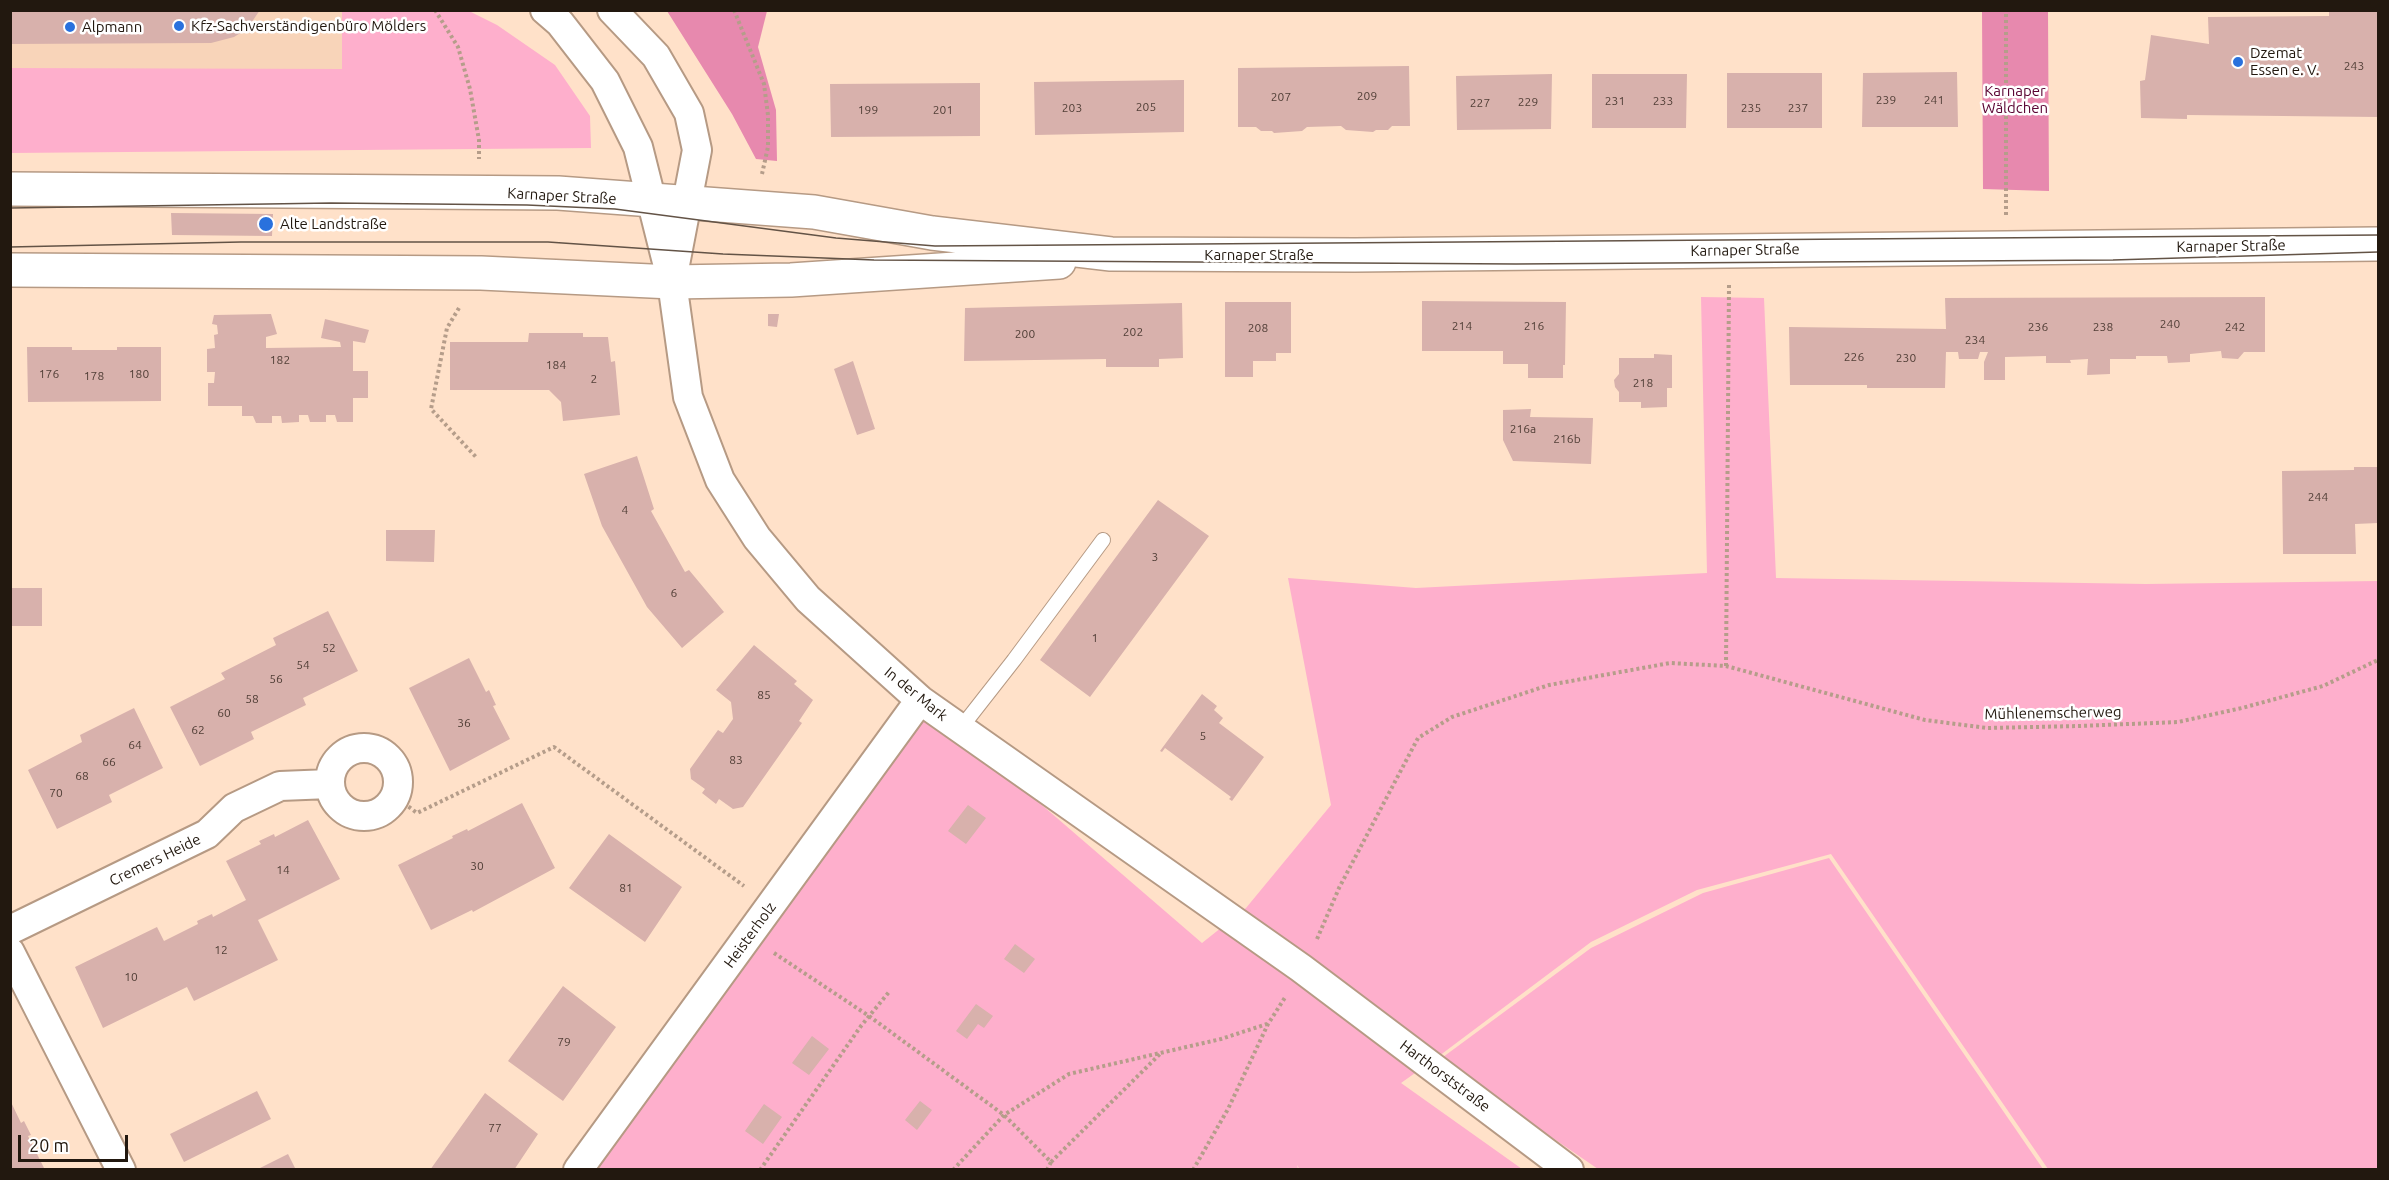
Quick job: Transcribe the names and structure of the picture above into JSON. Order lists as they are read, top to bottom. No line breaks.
{"streets":{"main road":["Karnaper Straße"],"street":["In der Mark","Cremers Heide","Heisterholz","Harthorststraße"],"path":["Mühlenemscherweg"]},"crossings":[["Karnaper Straße","In der Mark"],["In der Mark","Mühlenemscherweg"],["In der Mark","Heisterholz"],["In der Mark","Harthorststraße"],["Mühlenemscherweg","Harthorststraße"]],"parks":["Karnaper Wäldchen"],"places":["Kfz-Sachverständigenbüro Mölders","Alpmann","Dzemat Essen e. V.","Alte Landstraße"],"house_numbers":["243","209","207","239","241","231","233","229","227","205","203","235","237","199","201","240","214","216","236","238","242","208","202","200","234","226","230","182","184","176","180","178","2","218","216a","216b","244","4","3","6","1","52","54","56","85","58","60","36","62","5","64","83","66","68","70","30","14","81","12","10","79","77"],"scale_bar":"20 m"}
